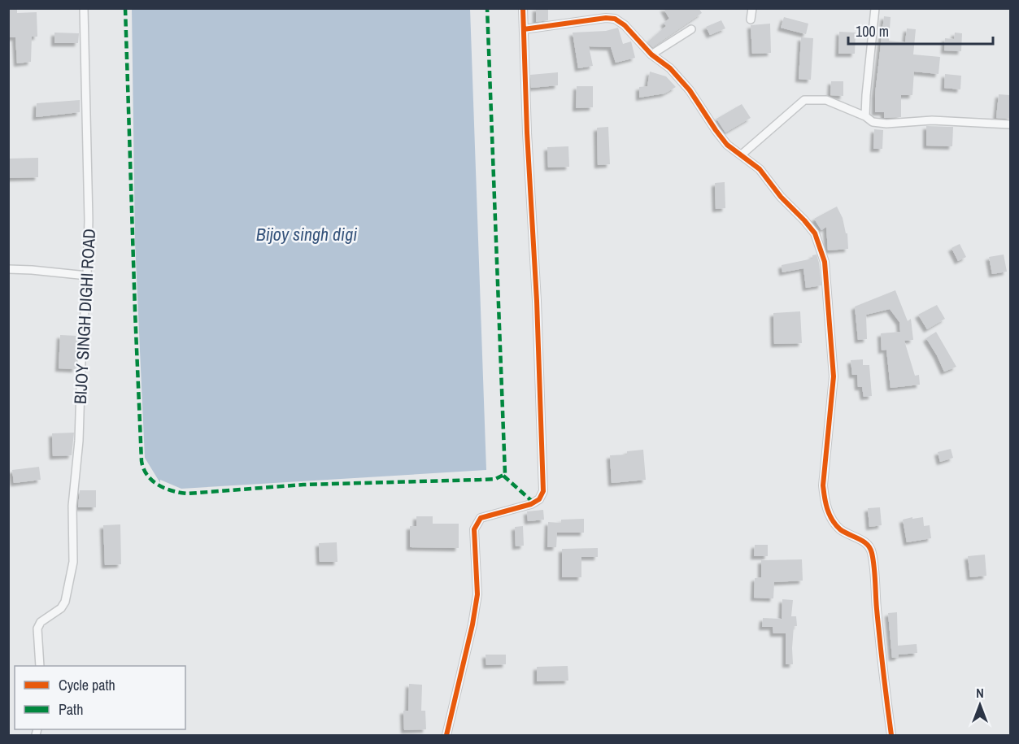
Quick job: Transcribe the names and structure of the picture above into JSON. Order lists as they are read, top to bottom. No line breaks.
{"streets":{"street":["BIJOY SINGH DIGHI ROAD"]},"water":["Bijoy singh digi"],"legend":["Cycle path","Path"],"scale_bar":"100 m","north":"top"}
